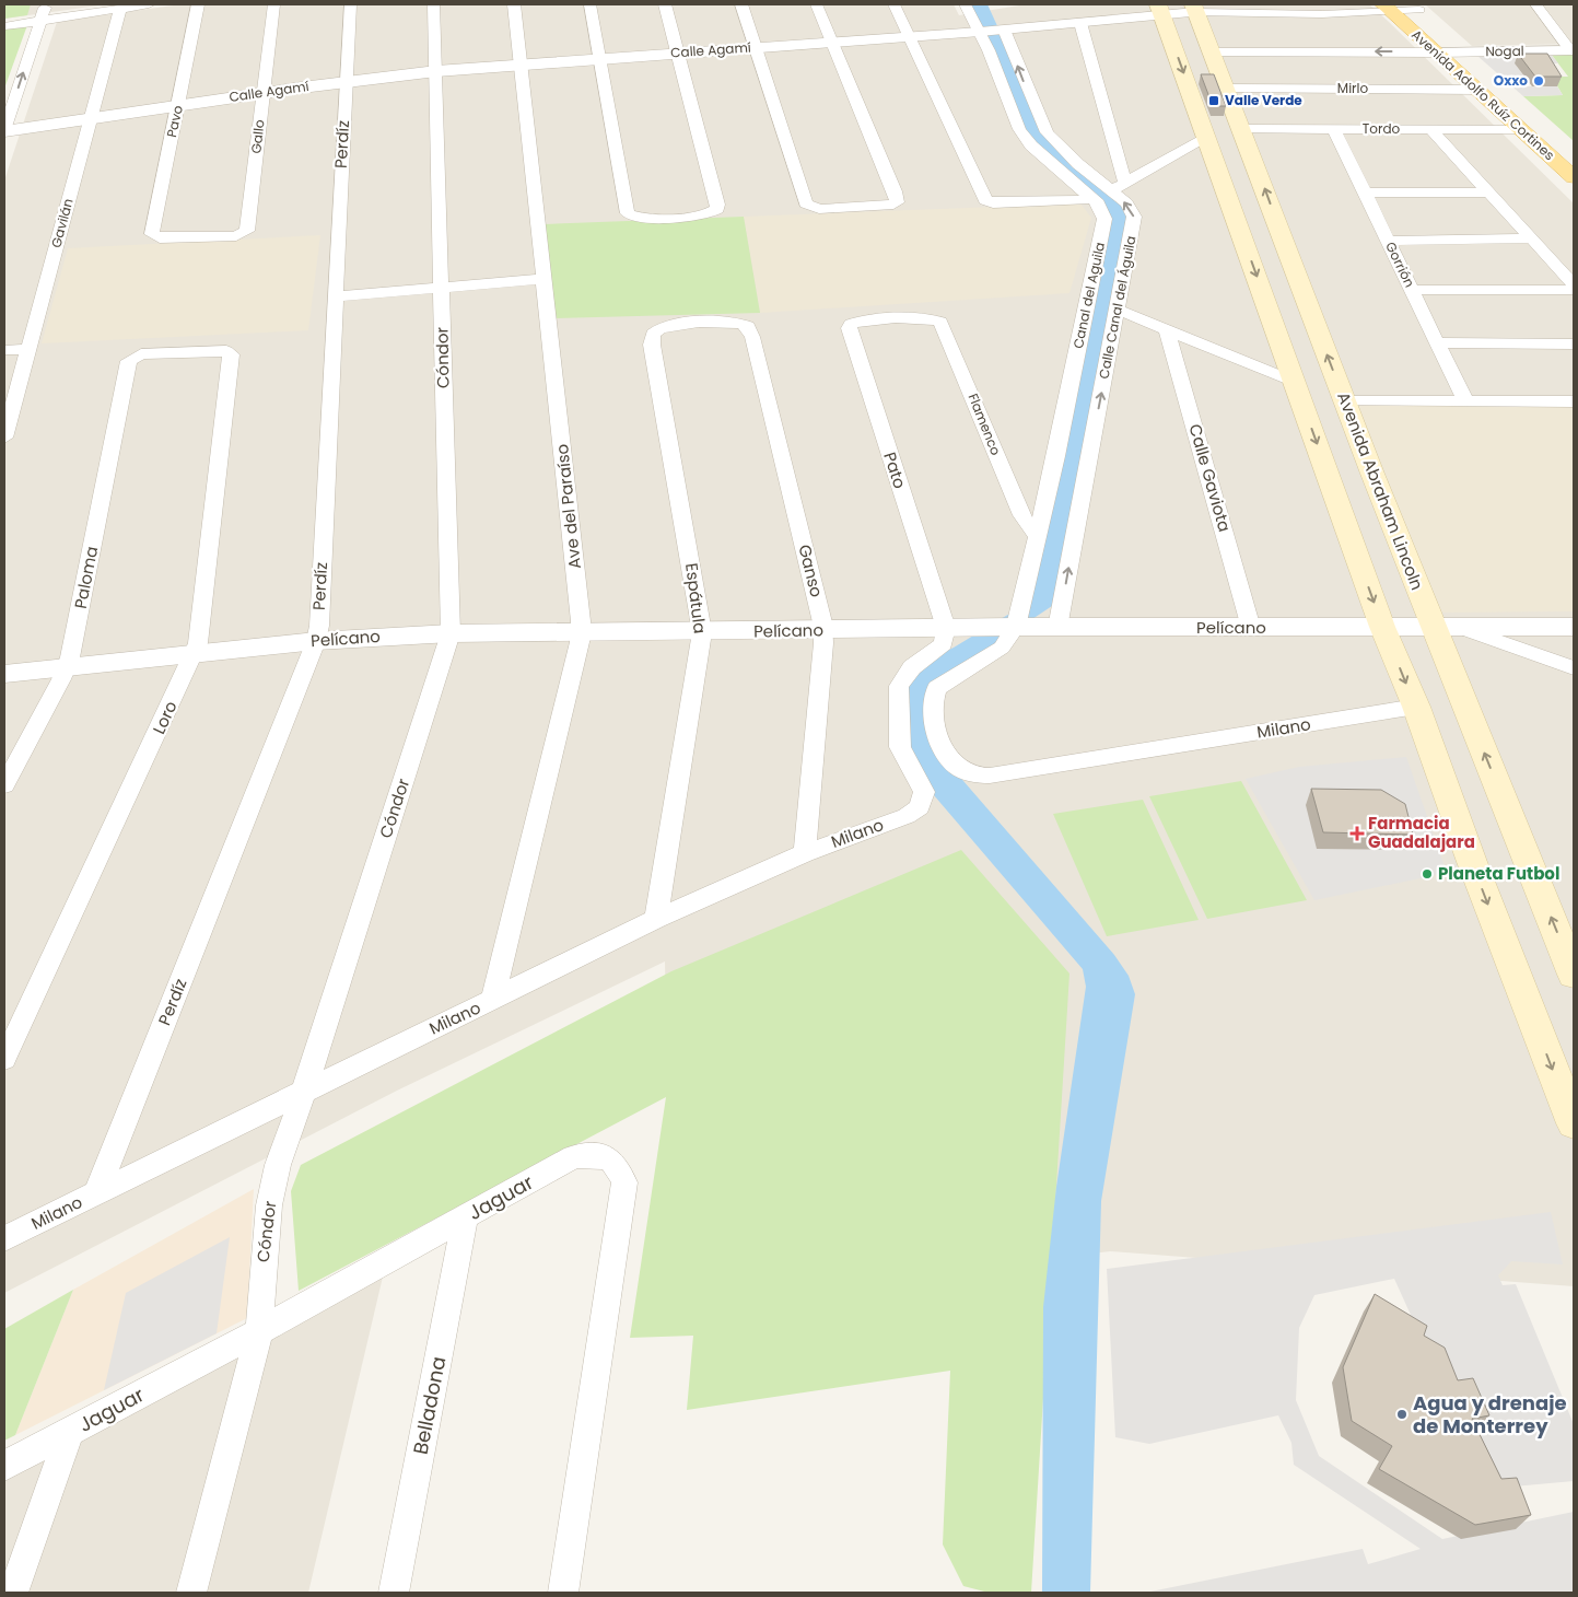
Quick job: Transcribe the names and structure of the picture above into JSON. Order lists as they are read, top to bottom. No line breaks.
{"streets":{"main road":["Avenida Adolfo Ruíz Cortines","Avenida Abraham Lincoln"],"street":["Calle Agamí","Nogal","Mirlo","Pavo","Tordo","Gallo","Perdíz","Gavilán","Gorrión","Canal del Aguila","Calle Canal del Águila","Cóndor","Flamenco","Pato","Calle Gaviota","Ave del Paraíso","Ganso","Paloma","Espátula","Pelícano","Loro","Milano","Jaguar","Belladona"]},"crossings":[["Calle Agamí","Avenida Adolfo Ruíz Cortines"],["Calle Agamí","Pavo"],["Calle Agamí","Gallo"],["Calle Agamí","Perdíz"],["Calle Agamí","Gavilán"],["Calle Agamí","Canal del Aguila"],["Calle Agamí","Calle Canal del Águila"],["Calle Agamí","Cóndor"],["Calle Agamí","Avenida Abraham Lincoln"],["Calle Agamí","Ave del Paraíso"],["Nogal","Avenida Adolfo Ruíz Cortines"],["Mirlo","Avenida Adolfo Ruíz Cortines"],["Mirlo","Avenida Abraham Lincoln"],["Avenida Adolfo Ruíz Cortines","Tordo"],["Pavo","Gallo"],["Tordo","Gorrión"],["Tordo","Avenida Abraham Lincoln"],["Perdíz","Pelícano"],["Perdíz","Milano"],["Canal del Aguila","Calle Canal del Águila"],["Canal del Aguila","Flamenco"],["Canal del Aguila","Pelícano"],["Canal del Aguila","Milano"],["Calle Canal del Águila","Pelícano"],["Cóndor","Pelícano"],["Cóndor","Milano"],["Cóndor","Jaguar"],["Flamenco","Pato"],["Pato","Pelícano"],["Pato","Milano"],["Calle Gaviota","Pelícano"],["Avenida Abraham Lincoln","Pelícano"],["Ave del Paraíso","Pelícano"],["Ave del Paraíso","Milano"],["Ganso","Espátula"],["Ganso","Pelícano"],["Ganso","Milano"],["Paloma","Pelícano"],["Paloma","Loro"],["Espátula","Pelícano"],["Espátula","Milano"],["Pelícano","Loro"],["Pelícano","Milano"],["Jaguar","Belladona"]],"one_way":["Calle Canal del Águila"],"places":{"other":["Oxxo","Planeta Futbol","Agua y drenaje de Monterrey"],"transit":["Valle Verde"],"health":["Farmacia Guadalajara"]}}
